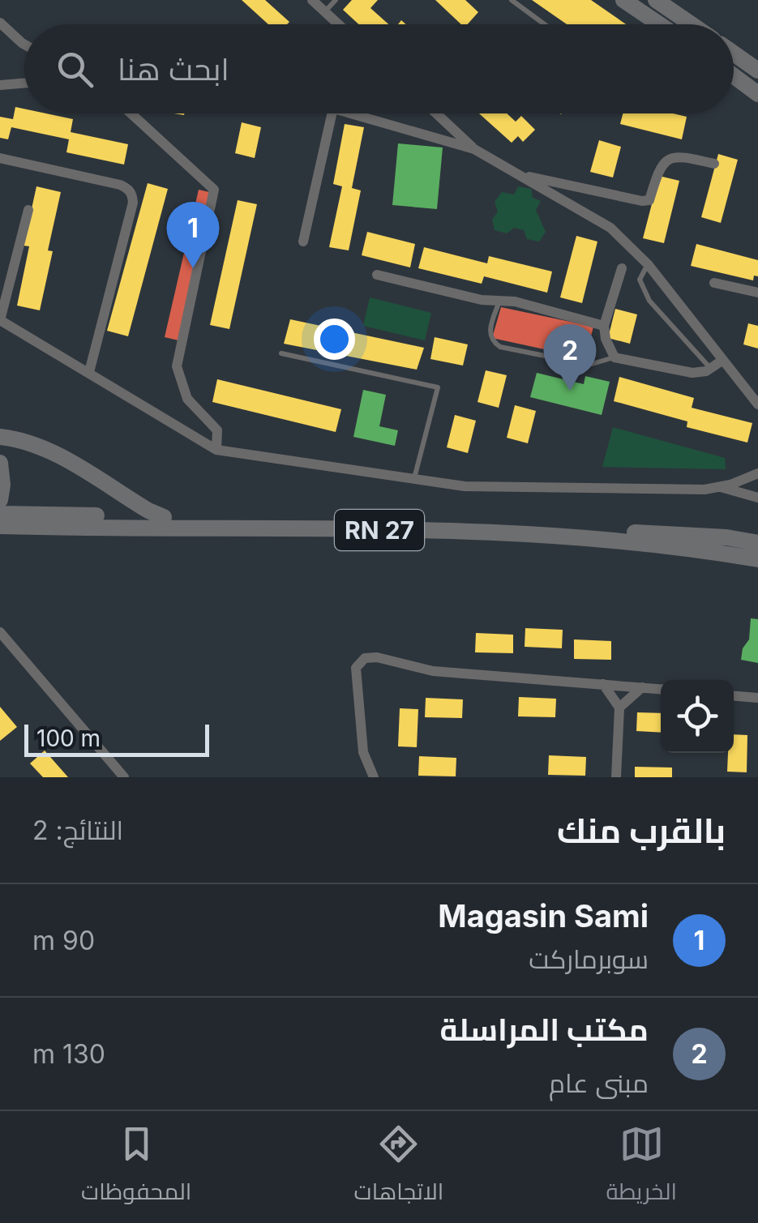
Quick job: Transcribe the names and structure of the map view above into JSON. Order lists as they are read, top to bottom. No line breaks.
{"streets":{"highway":["RN 27"]},"scale_bar":"100 m","page":{"search":"ابحث هنا","pins":["1","2"],"scale":"100 m","heading":["بالقرب منك","النتائج: 2"],"list":[{"mark":"1","name":"Magasin Sami","note":"سوبرماركت","value":"90 m"},{"mark":"2","name":"مكتب المراسلة","note":"مبنى عام","value":"130 m"}],"nav":["الخريطة","الاتجاهات","المحفوظات"]}}
